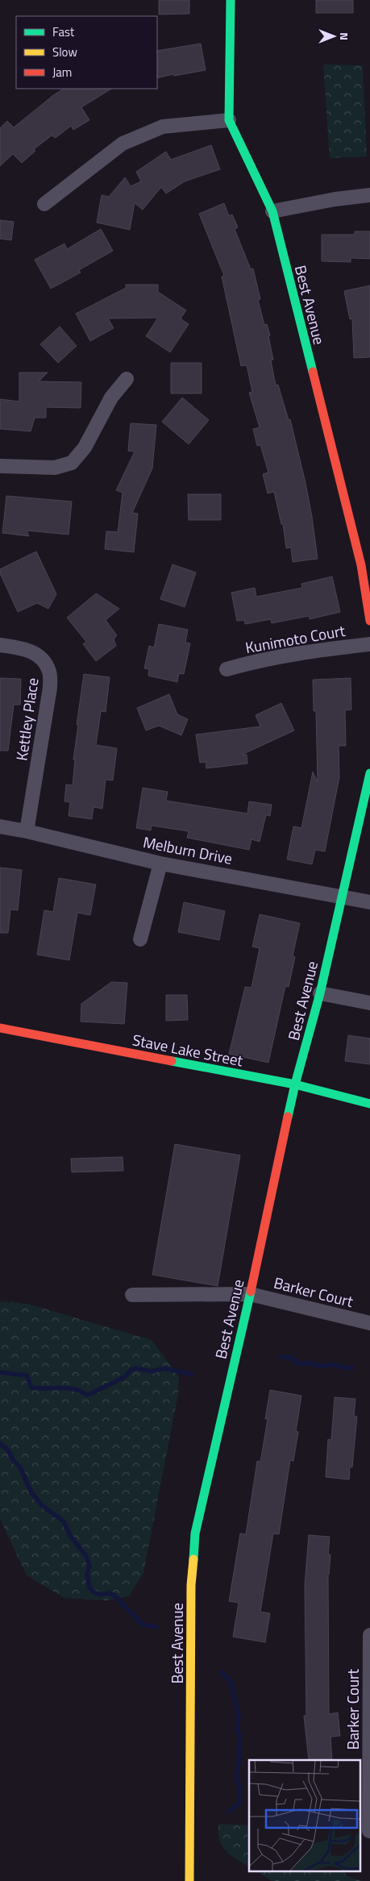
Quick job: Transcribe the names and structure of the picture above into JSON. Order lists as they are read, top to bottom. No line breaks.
{"streets":{"street":["Best Avenue","Kunimoto Court","Kettley Place","Melburn Drive","Stave Lake Street","Barker Court"]},"crossings":[["Best Avenue","Melburn Drive"],["Best Avenue","Stave Lake Street"],["Best Avenue","Barker Court"],["Kettley Place","Melburn Drive"]],"legend":["Fast","Slow","Jam"],"north":"right"}
